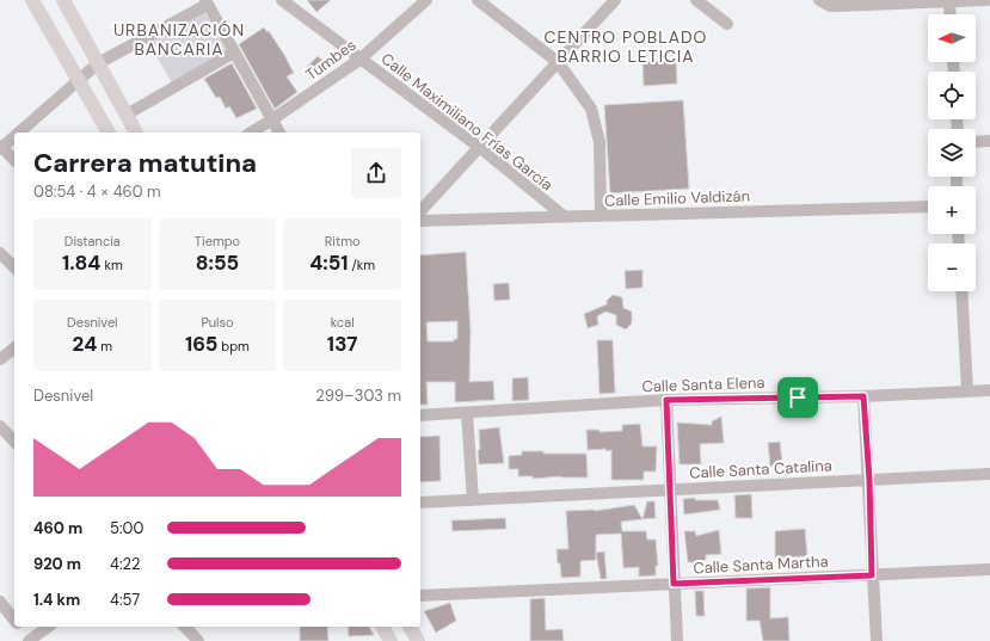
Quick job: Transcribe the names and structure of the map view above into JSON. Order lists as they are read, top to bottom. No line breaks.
{"streets":{"street":["Tumbes","Calle Maximiliano Frías García","Calle Emilio Valdizán","Calle Santa Elena","Calle Santa Catalina","Calle Santa Martha"]},"crossings":[["Tumbes","Calle Maximiliano Frías García"],["Calle Maximiliano Frías García","Calle Emilio Valdizán"]],"districts":["URBANIZACIÓN BANCARIA","CENTRO POBLADO BARRIO LETICIA"],"north":"left","page":{"map_buttons":["+","−"],"heading":["Carrera matutina","08:54 · 4 × 460 m"],"stats":[["Distancia","1.84 km"],["Tiempo","8:55"],["Ritmo","4:51 /km"],["Desnivel","24 m"],["Pulso","165 bpm"],["kcal","137"]],"chart":["Desnivel","299–303 m"],"list":[{"name":"460 m","note":"5:00"},{"name":"920 m","note":"4:22"},{"name":"1.4 km","note":"4:57"}]}}
